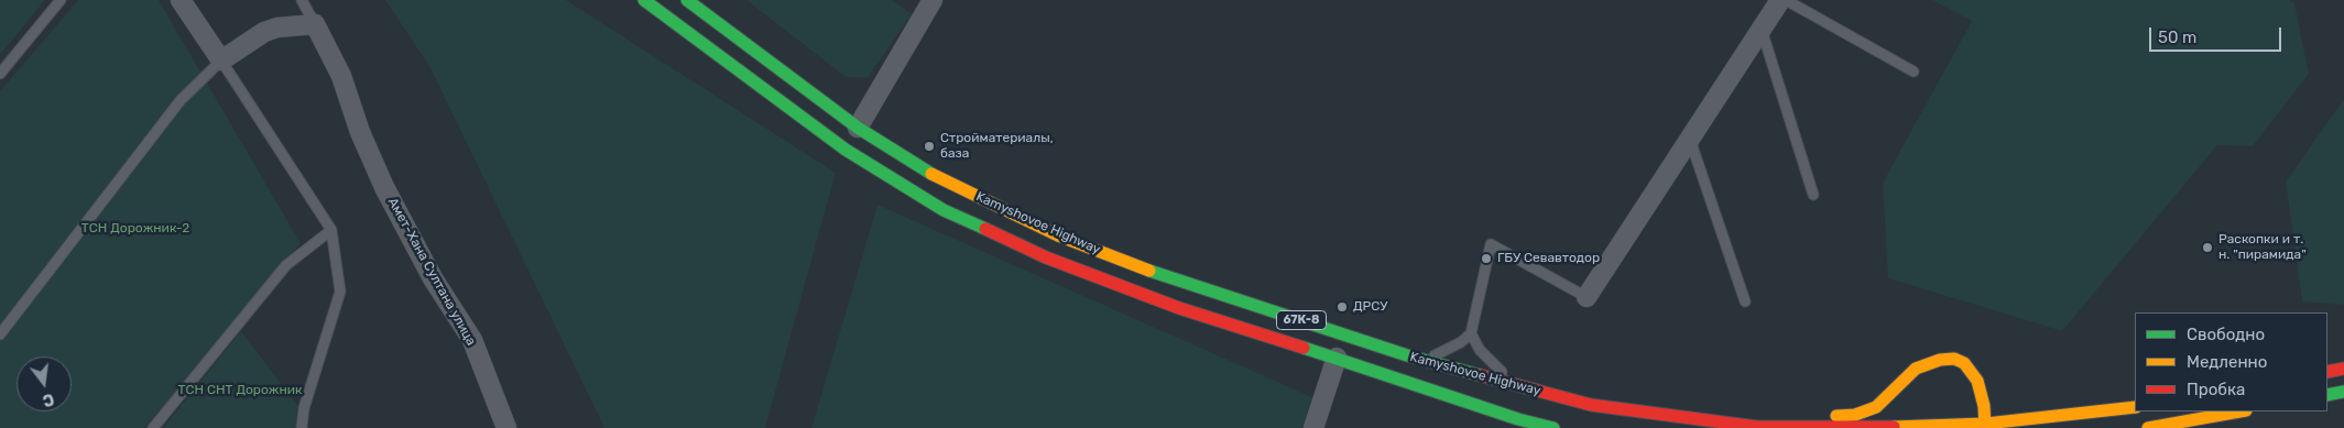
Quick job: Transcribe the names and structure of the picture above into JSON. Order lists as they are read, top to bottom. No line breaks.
{"streets":{"main road":["Kamyshovoe Highway","67К-8"],"street":["Амет-Хана Султана улица"]},"parks":["ТСН Дорожник-2","ТСН СНТ Дорожник"],"places":["Стройматериалы, база","Раскопки и т. н. \"пирамида\"","ГБУ Севавтодор","ДРСУ"],"legend":["Свободно","Медленно","Пробка"],"scale_bar":"50 m","north":"bottom"}
